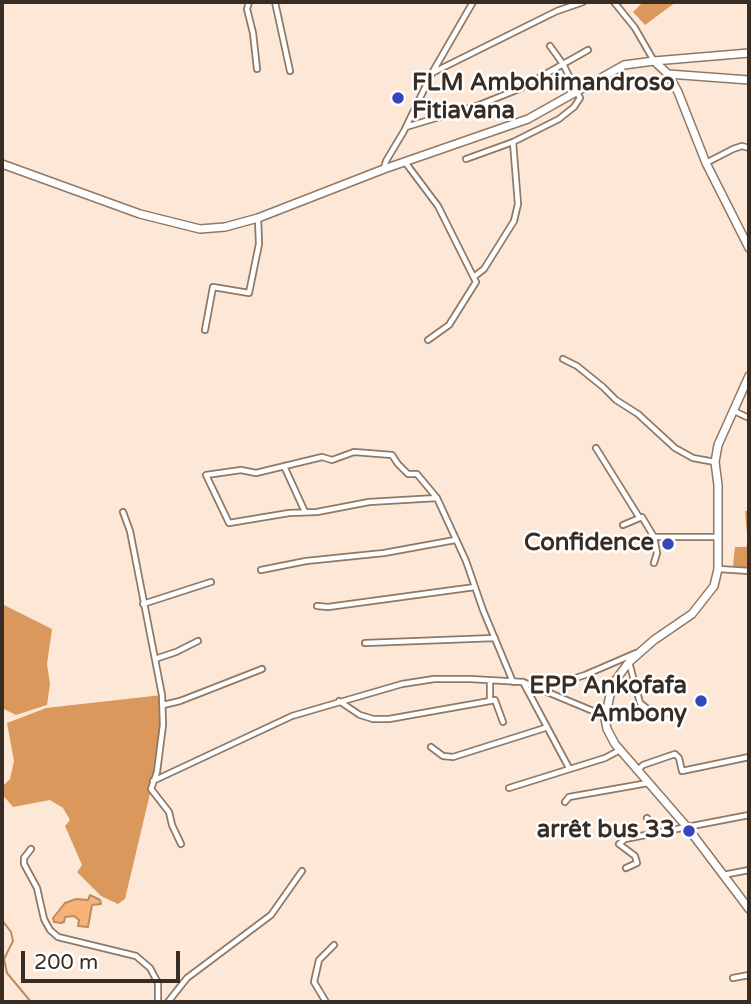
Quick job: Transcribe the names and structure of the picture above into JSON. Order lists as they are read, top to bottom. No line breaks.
{"places":["FLM Ambohimandroso Fitiavana","Confidence","EPP Ankofafa Ambony","arrêt bus 33"],"scale_bar":"200 m"}
